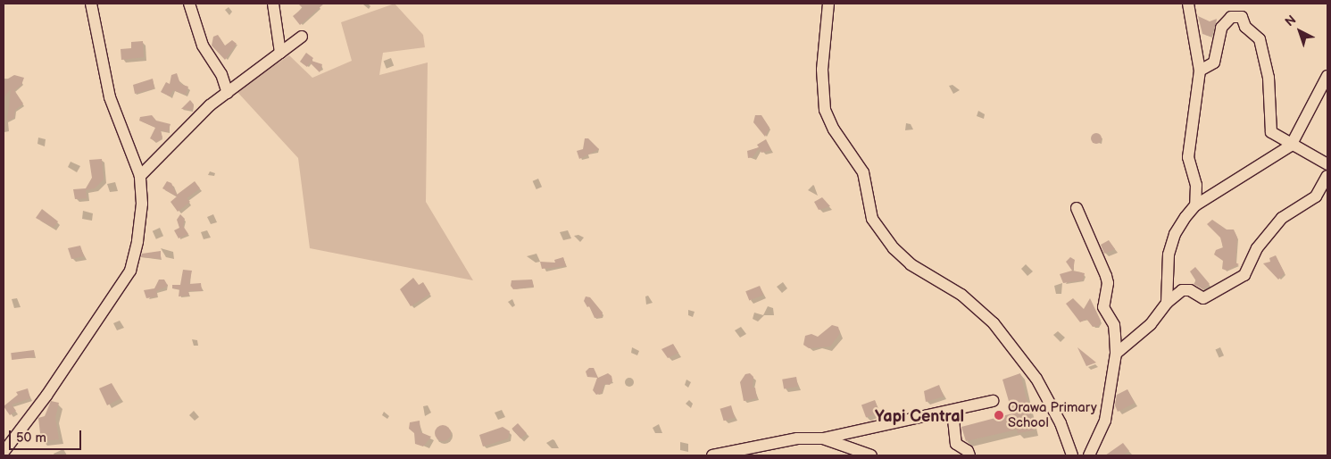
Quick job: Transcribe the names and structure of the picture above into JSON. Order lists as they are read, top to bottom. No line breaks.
{"districts":["Yapi Central"],"places":["Orawa Primary School"],"scale_bar":"50 m","north":"top left"}
